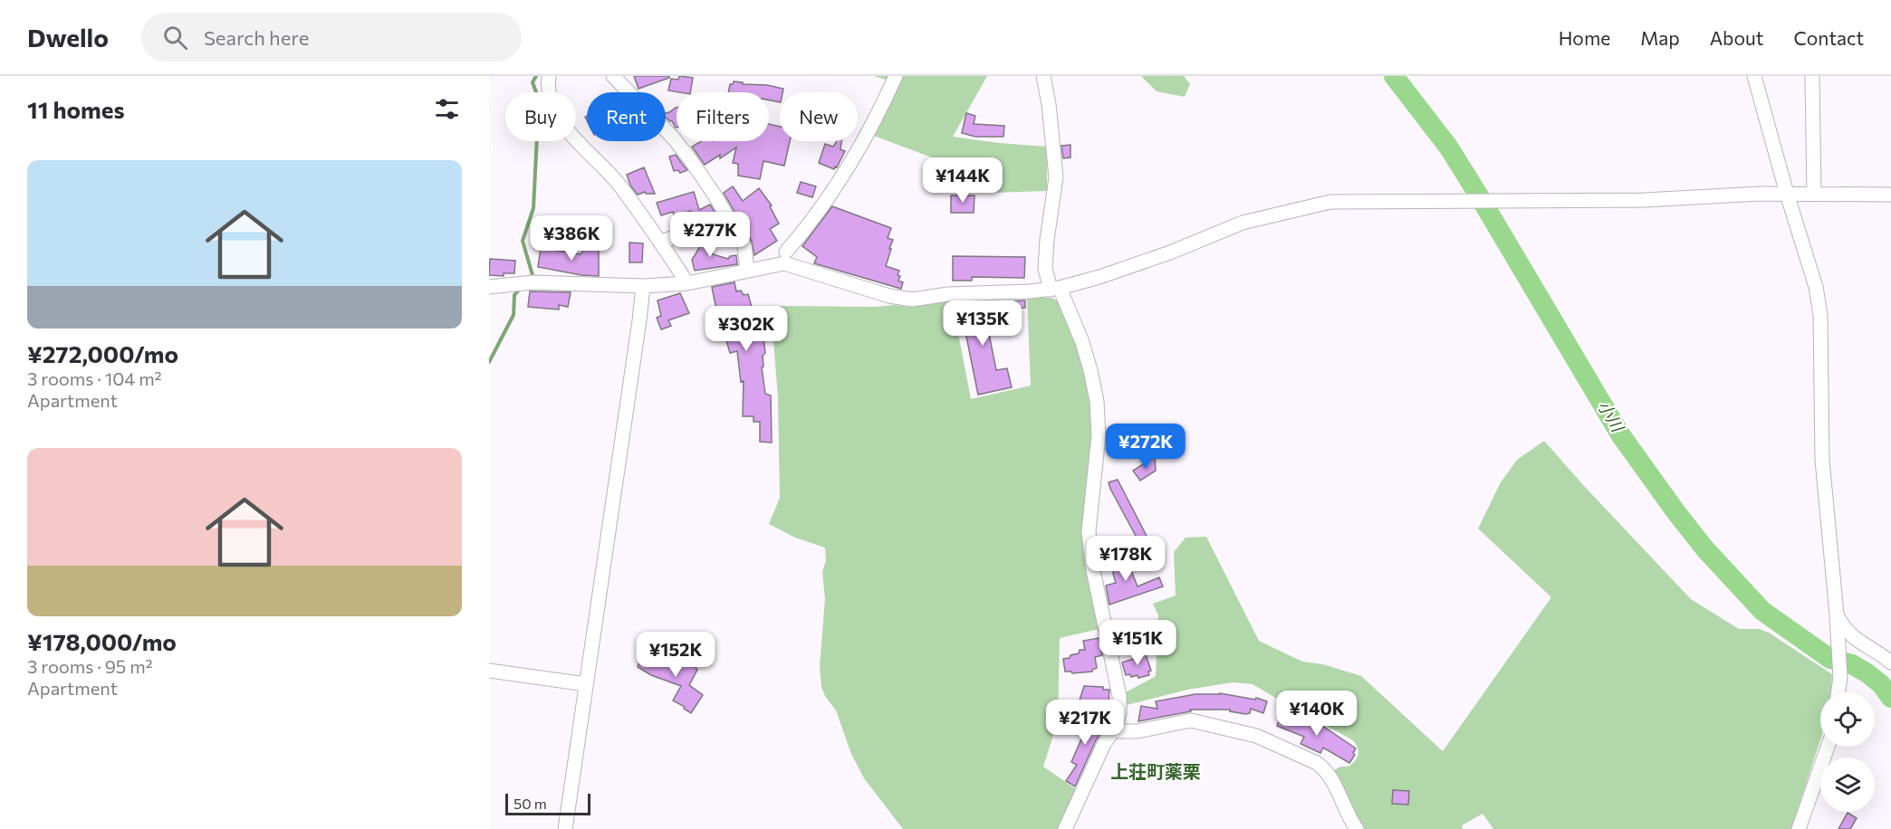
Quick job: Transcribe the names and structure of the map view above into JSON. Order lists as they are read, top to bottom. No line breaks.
{"districts":["上荘町薬栗"],"water":["小川"],"scale_bar":"50 m","page":{"header":"Dwello","search":"Search here","nav":["Home","Map","About","Contact"],"heading":"11 homes","chip":["Buy","Rent","Filters","New"],"list":[{"name":"¥272,000/mo","note":"3 rooms · 104 m² · Apartment"},{"name":"¥178,000/mo","note":"3 rooms · 95 m² · Apartment"}],"price":["¥144K","¥277K","¥386K","¥135K","¥302K","¥272K","¥178K","¥151K","¥152K","¥140K","¥217K"],"scale":"50 m"}}
